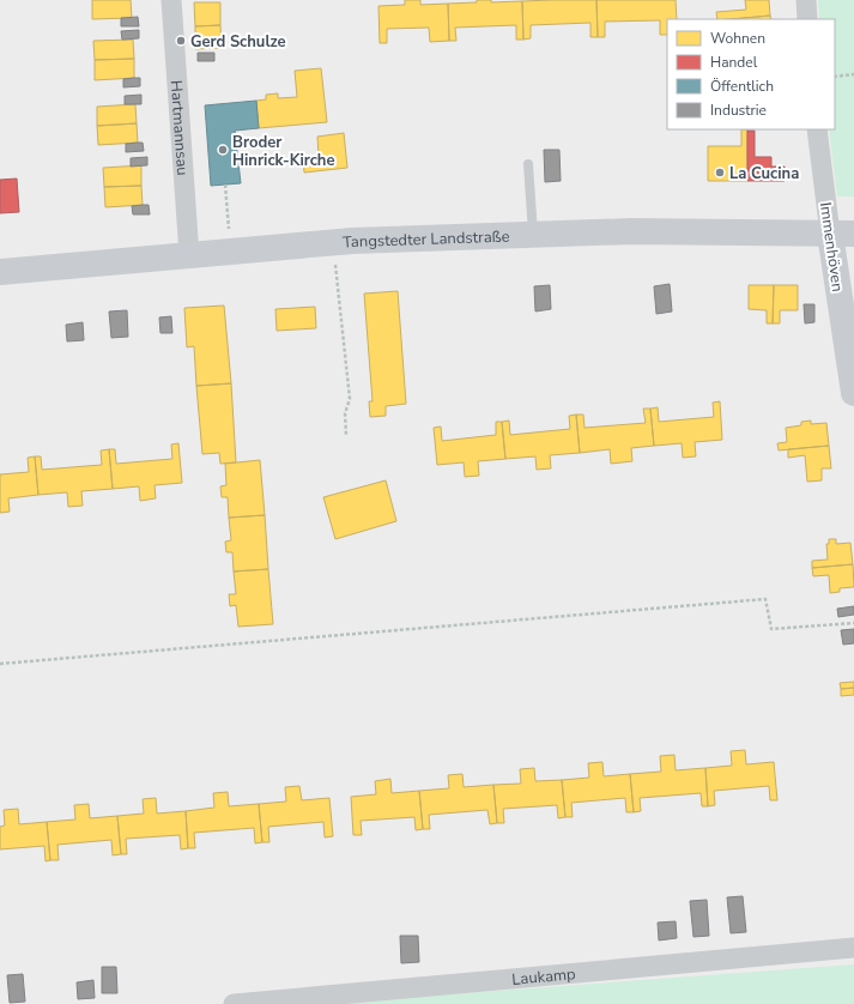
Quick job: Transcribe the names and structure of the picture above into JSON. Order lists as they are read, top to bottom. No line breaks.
{"streets":{"street":["Hartmannsau","Tangstedter Landstraße","Immenhöven","Laukamp"]},"crossings":[["Hartmannsau","Tangstedter Landstraße"],["Tangstedter Landstraße","Immenhöven"]],"places":["Gerd Schulze","Broder Hinrick-Kirche","La Cucina"],"legend":["Wohnen","Handel","Öffentlich","Industrie"]}
